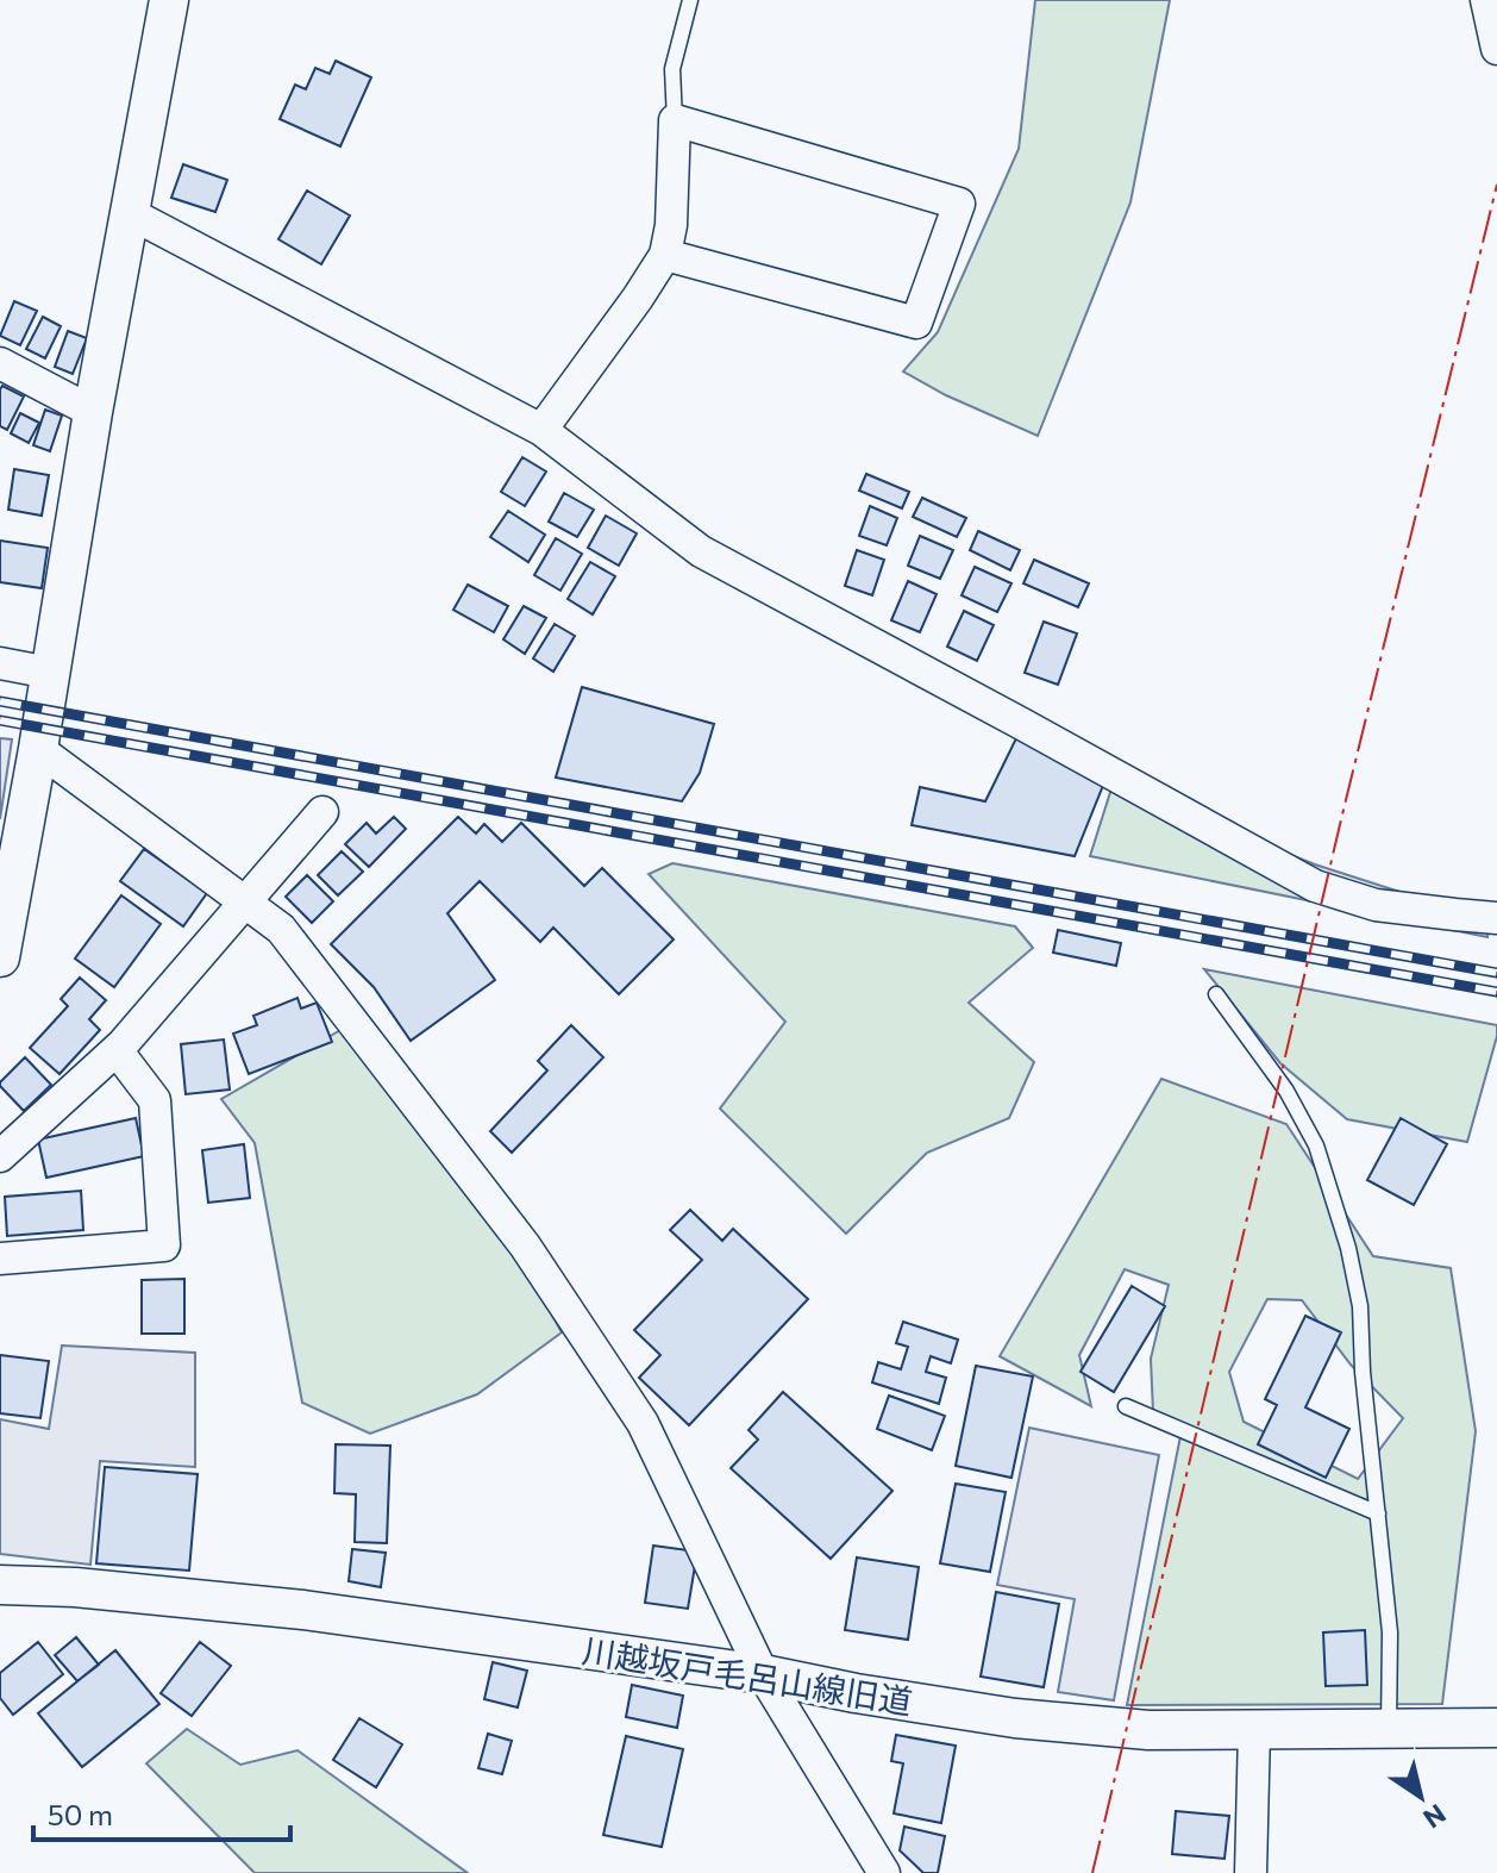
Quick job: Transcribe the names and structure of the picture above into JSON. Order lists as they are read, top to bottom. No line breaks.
{"streets":{"street":["川越坂戸毛呂山線旧道"]},"scale_bar":"50 m","north":"bottom right"}
